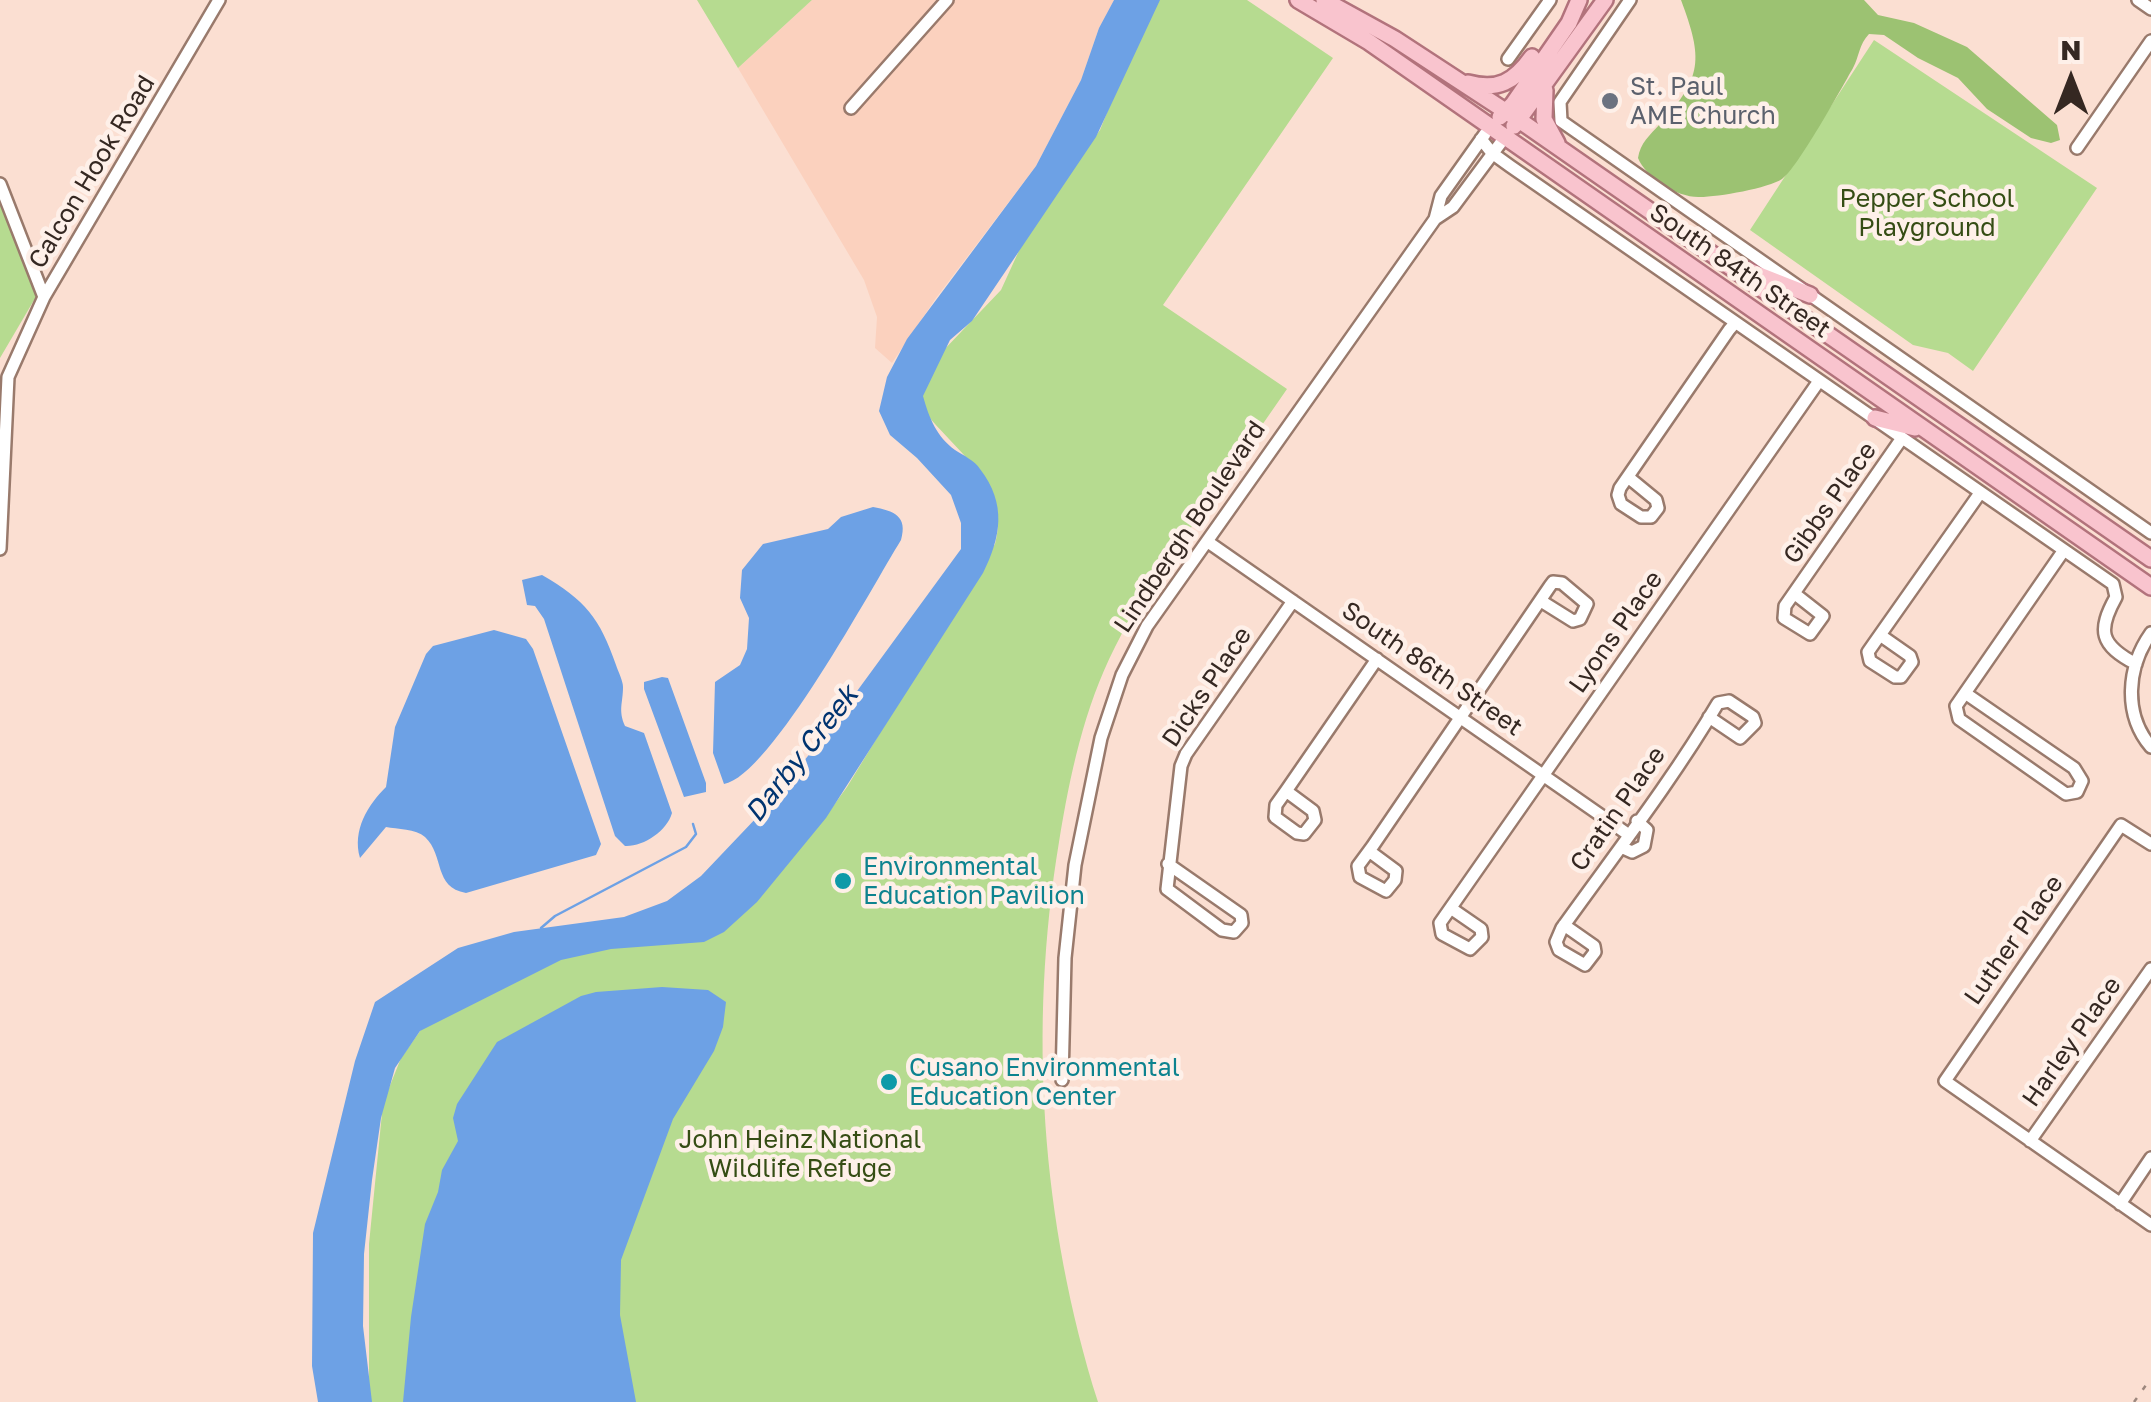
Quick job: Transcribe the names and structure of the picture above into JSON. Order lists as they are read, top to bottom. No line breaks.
{"streets":{"main road":["South 84th Street","Lindbergh Boulevard"],"street":["Calcon Hook Road","Gibbs Place","Lyons Place","South 86th Street","Dicks Place","Cratin Place","Luther Place","Harley Place"]},"crossings":[["South 84th Street","Gibbs Place"],["South 84th Street","Lindbergh Boulevard"],["South 84th Street","Lyons Place"],["Lindbergh Boulevard","South 86th Street"],["Lyons Place","South 86th Street"],["South 86th Street","Dicks Place"],["South 86th Street","Cratin Place"],["Luther Place","Harley Place"]],"water":["Darby Creek"],"parks":["Pepper School Playground","John Heinz National Wildlife Refuge"],"places":["St. Paul AME Church","Environmental Education Pavilion","Cusano Environmental Education Center"],"north":"top"}
